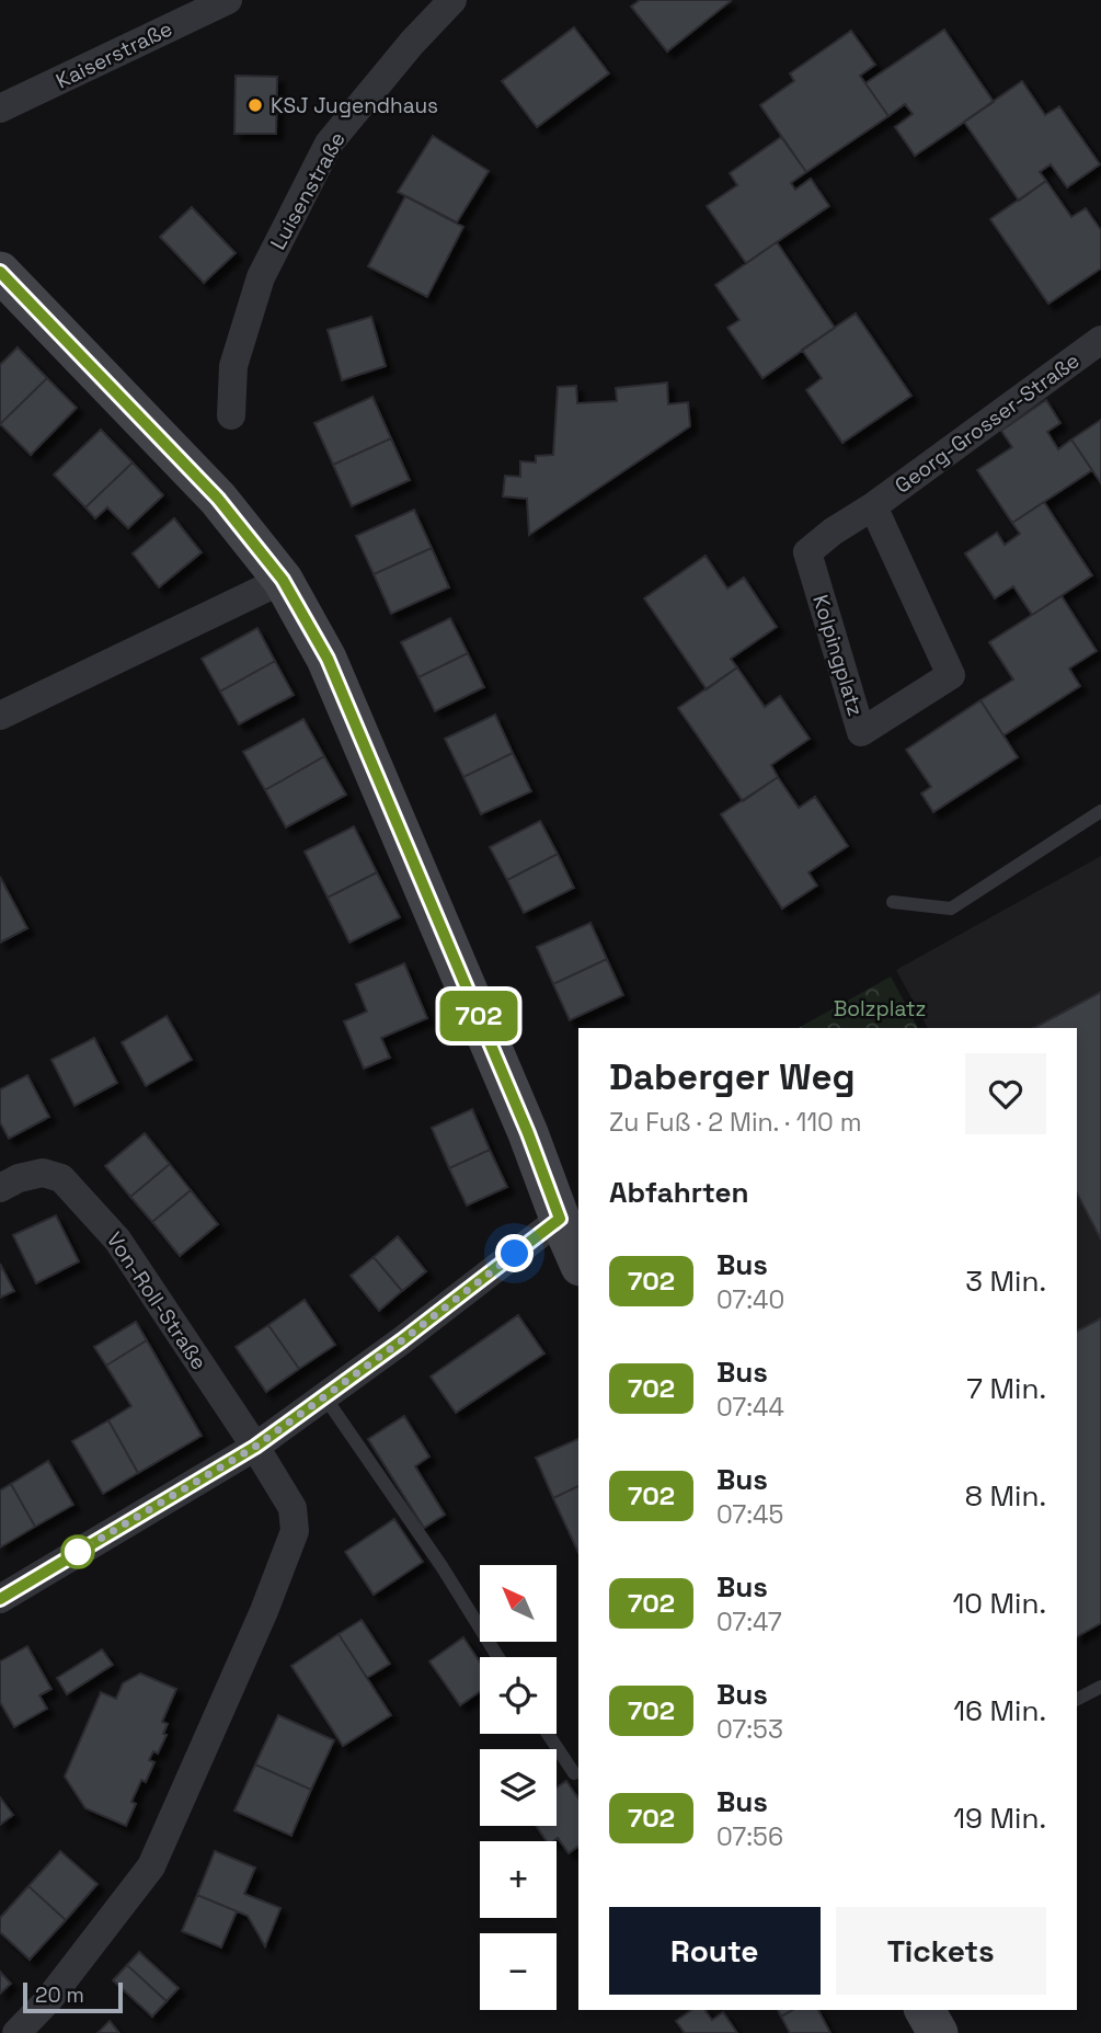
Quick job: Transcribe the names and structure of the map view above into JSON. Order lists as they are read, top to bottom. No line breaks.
{"streets":{"street":["Kaiserstraße","Luisenstraße","Georg-Grosser-Straße","Kolpingplatz","Von-Roll-Straße"]},"crossings":[["Georg-Grosser-Straße","Kolpingplatz"]],"parks":["Bolzplatz"],"places":["KSJ Jugendhaus"],"lines":["bus line 702"],"scale_bar":"20 m","north":"top left","page":{"on_map":"702","heading":[["Daberger Weg","Zu Fuß · 2 Min. · 110 m"],"Abfahrten"],"list":[{"mark":"702","name":"Bus","note":"07:40","value":"3 Min."},{"mark":"702","name":"Bus","note":"07:44","value":"7 Min."},{"mark":"702","name":"Bus","note":"07:45","value":"8 Min."},{"mark":"702","name":"Bus","note":"07:47","value":"10 Min."},{"mark":"702","name":"Bus","note":"07:53","value":"16 Min."},{"mark":"702","name":"Bus","note":"07:56","value":"19 Min."}],"map_buttons":["+","−"],"buttons":["Route","Tickets"],"scale":"20 m"}}
